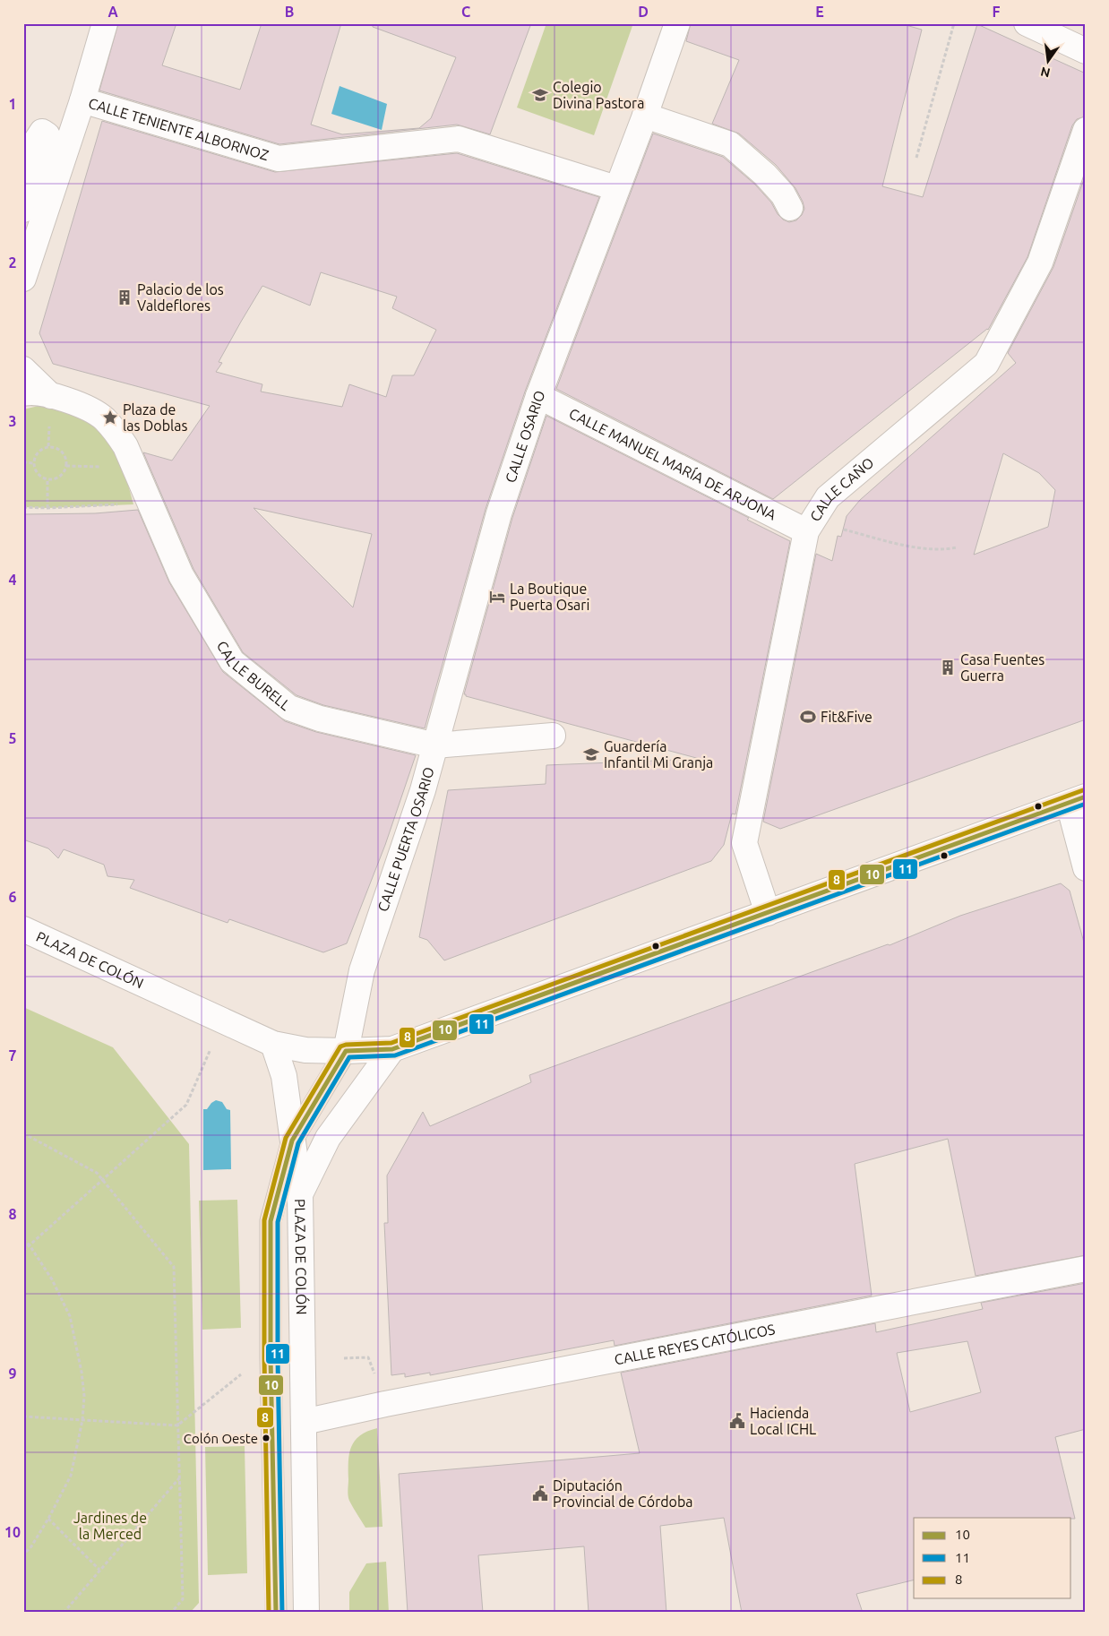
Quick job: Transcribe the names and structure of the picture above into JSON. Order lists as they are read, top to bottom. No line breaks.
{"streets":{"street":["CALLE TENIENTE ALBORNOZ","CALLE OSARIO","CALLE MANUEL MARÍA DE ARJONA","CALLE CAÑO","CALLE BURELL","CALLE PUERTA OSARIO","PLAZA DE COLÓN","CALLE REYES CATÓLICOS"]},"crossings":[["CALLE TENIENTE ALBORNOZ","CALLE OSARIO"],["CALLE OSARIO","CALLE MANUEL MARÍA DE ARJONA"],["CALLE OSARIO","CALLE BURELL"],["CALLE OSARIO","CALLE PUERTA OSARIO"],["CALLE MANUEL MARÍA DE ARJONA","CALLE CAÑO"],["CALLE BURELL","CALLE PUERTA OSARIO"],["PLAZA DE COLÓN","CALLE REYES CATÓLICOS"]],"parks":["Jardines de la Merced"],"places":{"school or university":["Colegio Divina Pastora","Guardería Infantil Mi Granja"],"building":["Palacio de los Valdeflores","Casa Fuentes Guerra"],"place":["Plaza de las Doblas"],"hotel":["La Boutique Puerta Osari"],"sports":["Fit&Five"],"public building":["Hacienda Local ICHL","Diputación Provincial de Córdoba"],"other":["Colón Oeste"]},"lines":["transit line 8","transit line 10","transit line 11"],"legend":["10","11","8"],"north":"bottom","grid":{"columns":["A","B","C","D","E","F"],"rows":["1","2","3","4","5","6","7","8","9","10"]}}
